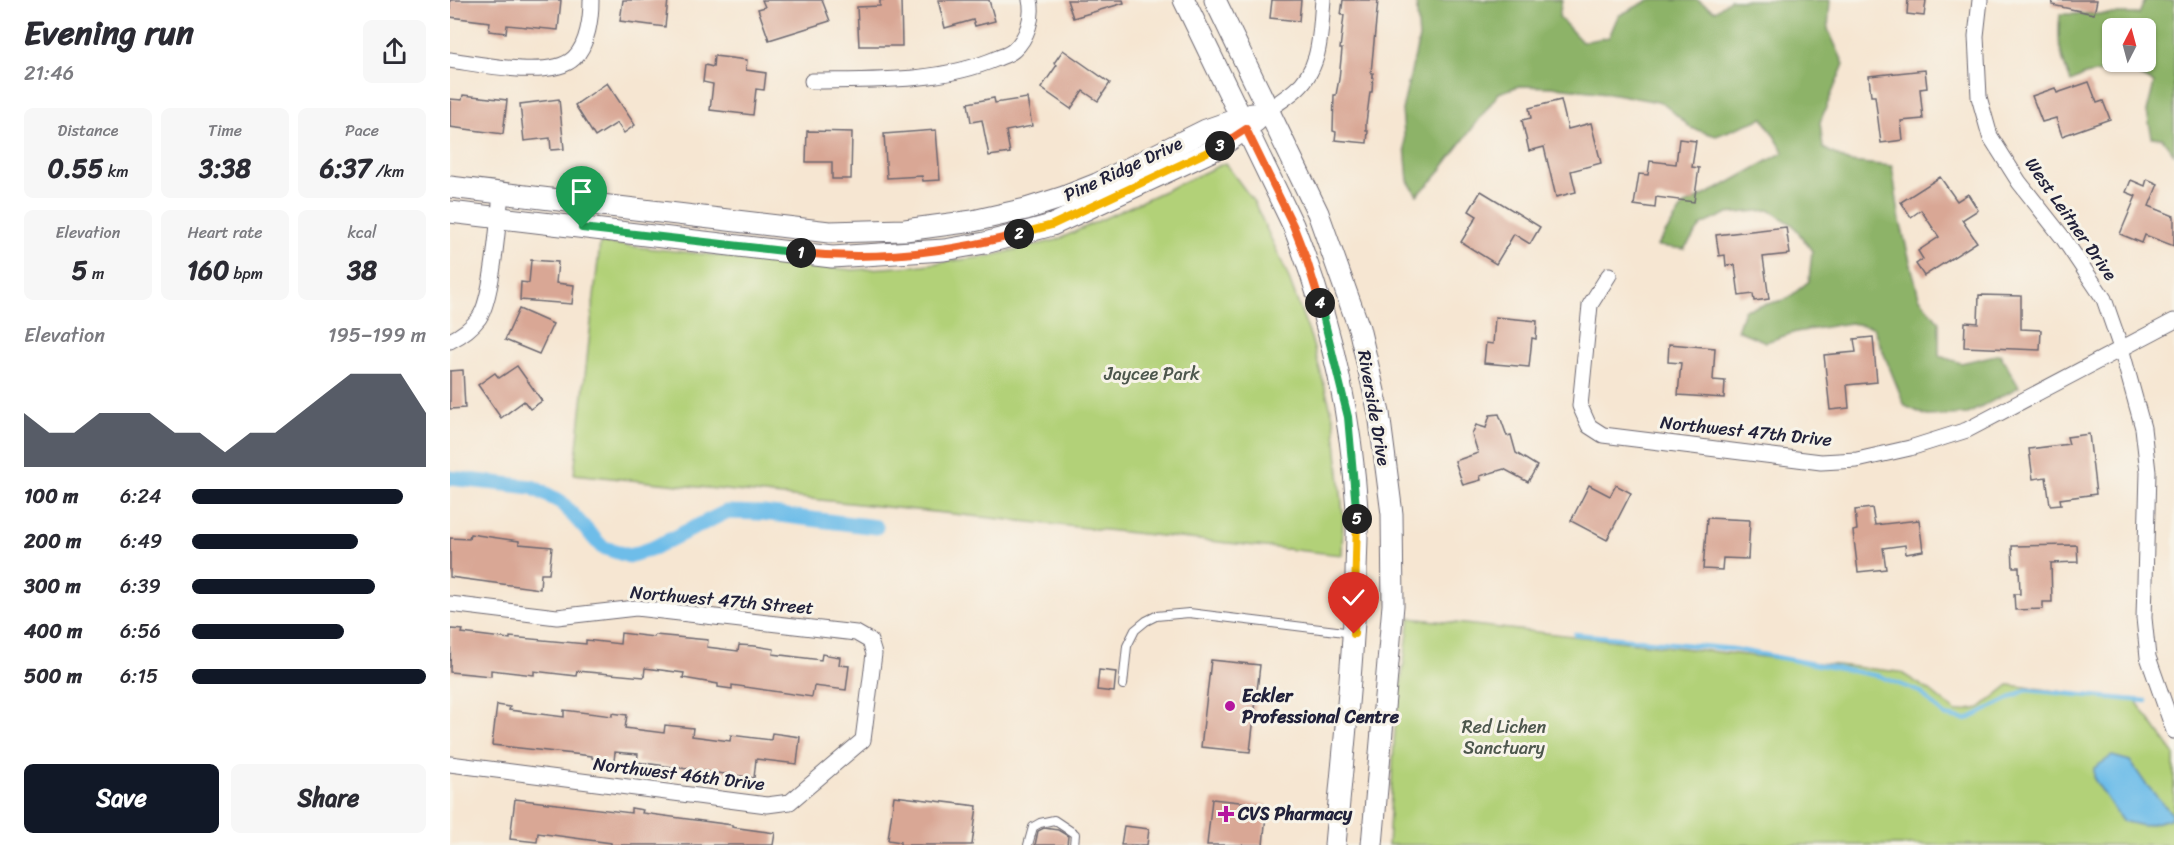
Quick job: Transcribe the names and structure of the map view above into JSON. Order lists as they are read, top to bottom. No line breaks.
{"streets":{"street":["Pine Ridge Drive","West Leitner Drive","Riverside Drive","Northwest 47th Drive","Northwest 47th Street","Northwest 46th Drive"]},"crossings":[["Pine Ridge Drive","Riverside Drive"],["West Leitner Drive","Northwest 47th Drive"],["Northwest 47th Street","Northwest 46th Drive"]],"parks":["Jaycee Park","Red Lichen Sanctuary"],"places":{"other":["Eckler Professional Centre"],"health":["CVS Pharmacy"]},"north":"top","page":{"heading":["Evening run","21:46"],"stats":[["Distance","0.55 km"],["Time","3:38"],["Pace","6:37 /km"],["Elevation","5 m"],["Heart rate","160 bpm"],["kcal","38"]],"pins":["3","2","1","4","5"],"chart":["Elevation","195–199 m"],"list":[{"name":"100 m","note":"6:24"},{"name":"200 m","note":"6:49"},{"name":"300 m","note":"6:39"},{"name":"400 m","note":"6:56"},{"name":"500 m","note":"6:15"}],"buttons":["Save","Share"]}}
